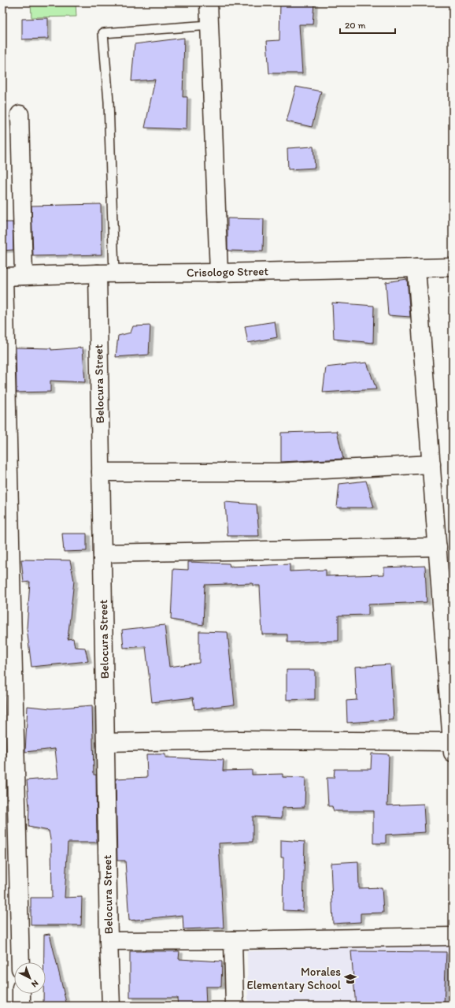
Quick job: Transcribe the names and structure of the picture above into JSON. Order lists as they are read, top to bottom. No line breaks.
{"streets":{"street":["Crisologo Street","Belocura Street"]},"crossings":[["Crisologo Street","Belocura Street"]],"places":{"school or university":["Morales Elementary School"]},"scale_bar":"20 m","north":"bottom right"}
